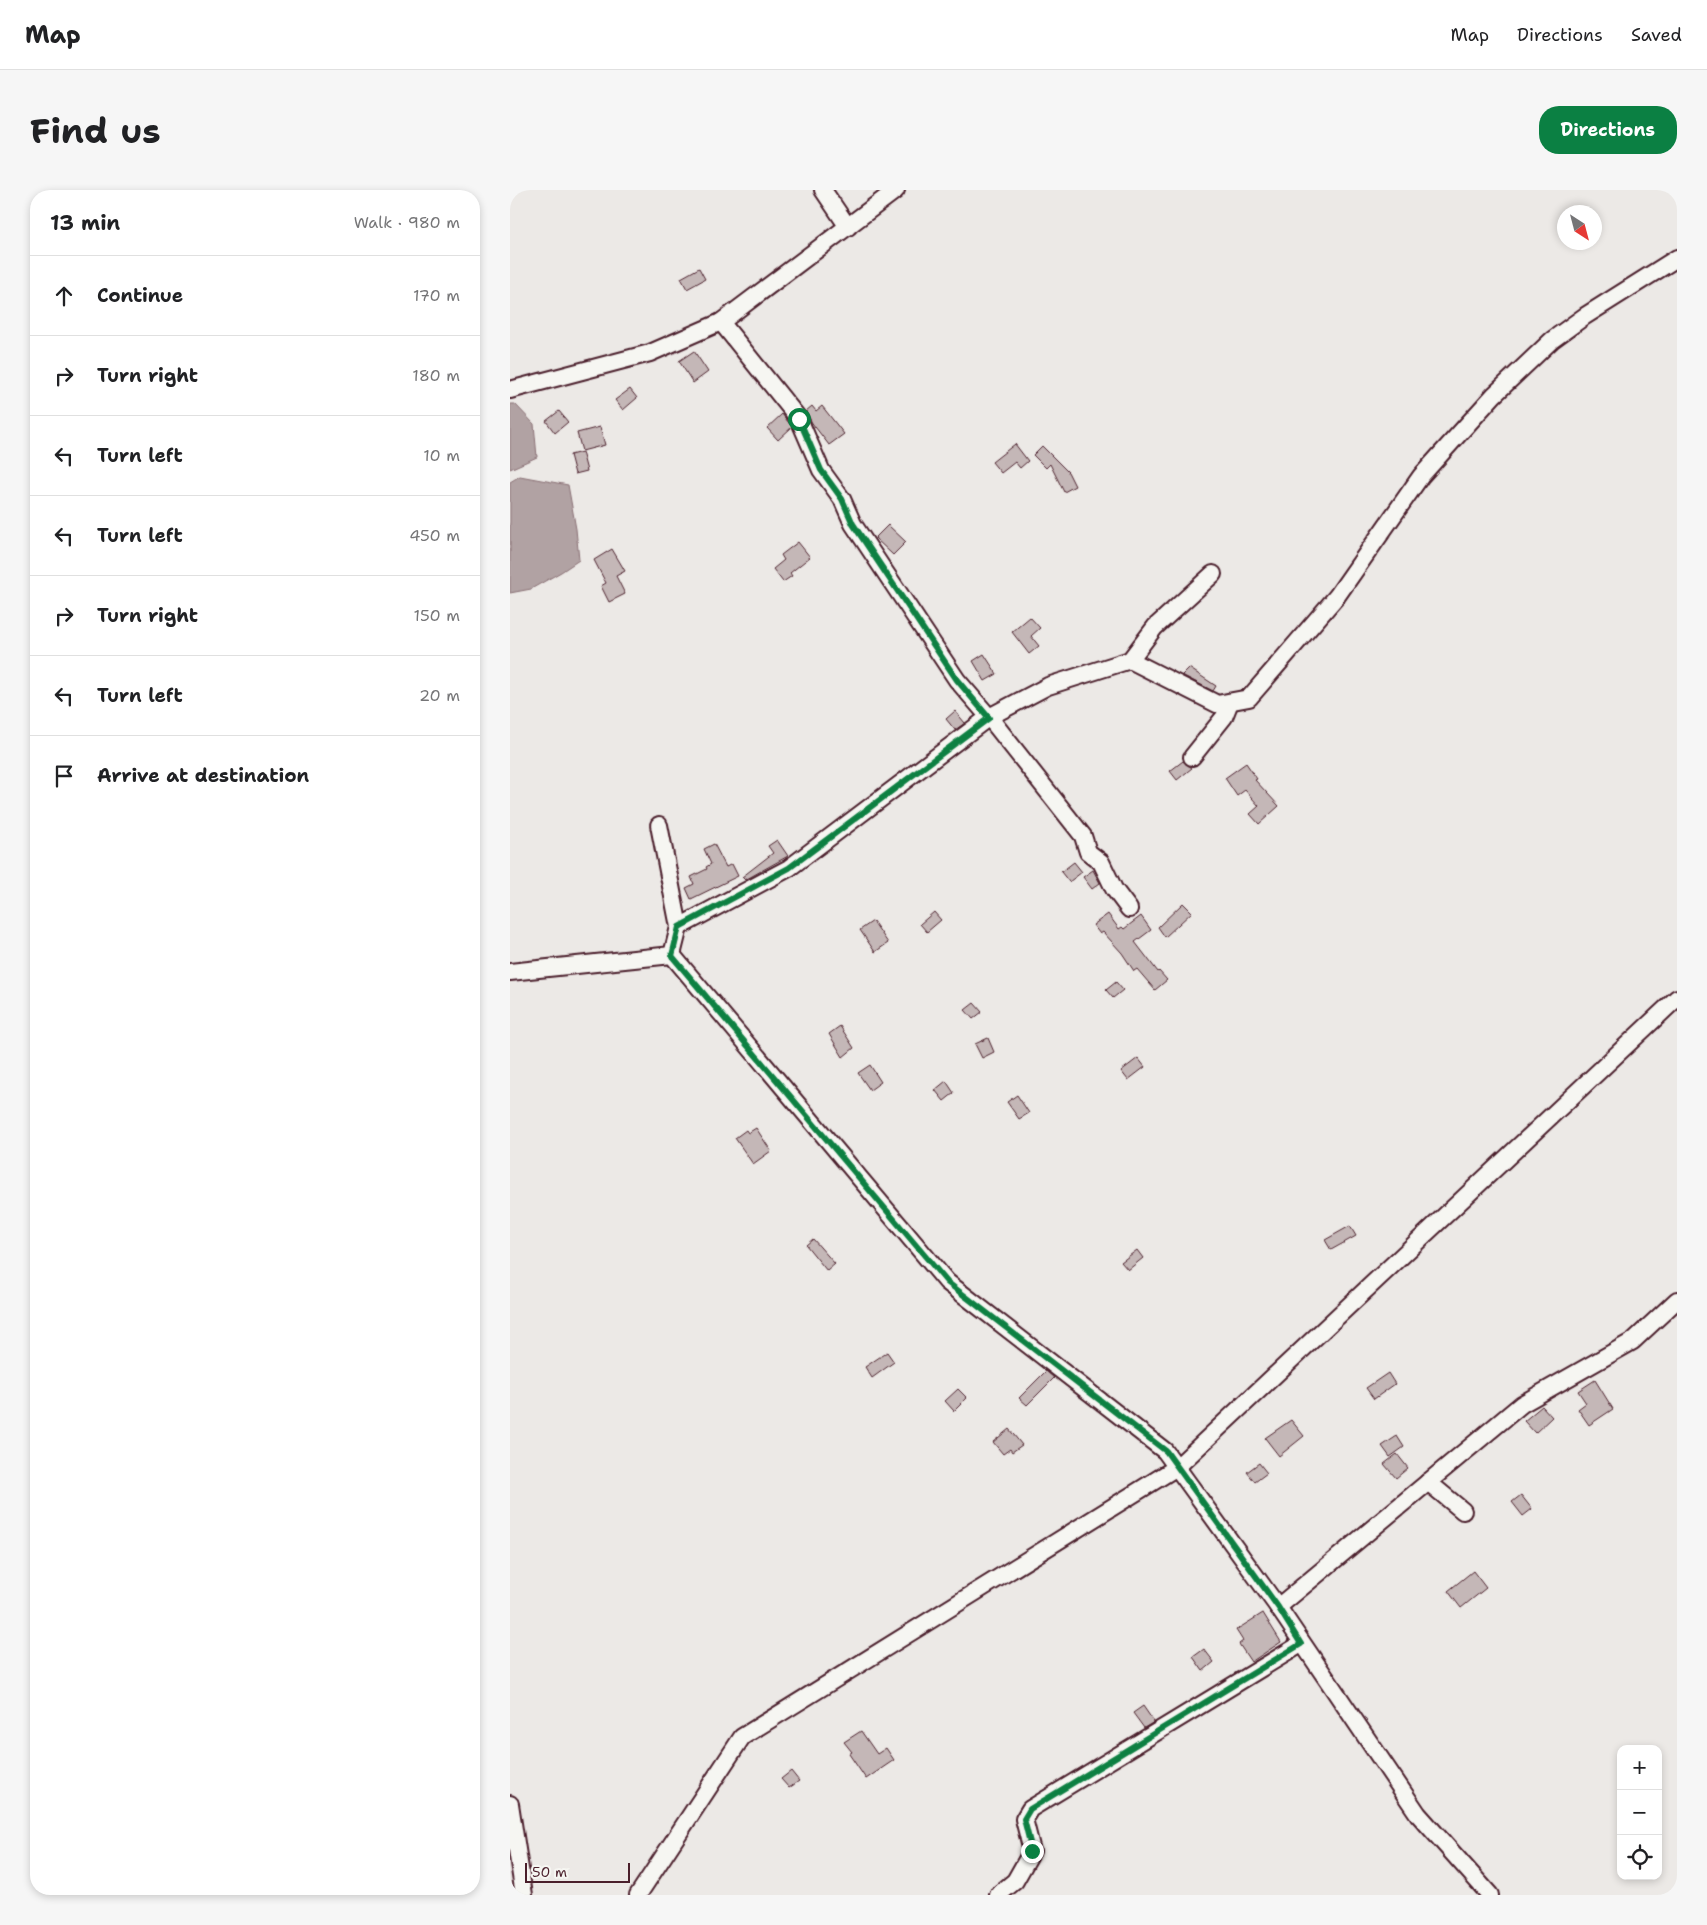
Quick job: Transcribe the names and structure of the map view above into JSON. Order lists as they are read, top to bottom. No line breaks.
{"scale_bar":"50 m","north":"bottom right","page":{"header":"Map","nav":["Map","Directions","Saved"],"buttons":"Directions","title":"Find us","heading":["13 min","Walk · 980 m"],"list":[["Continue","170 m"],["Turn right","180 m"],["Turn left","10 m"],["Turn left","450 m"],["Turn right","150 m"],["Turn left","20 m"],"Arrive at destination"],"map_buttons":["+","−"],"scale":"50 m"}}
